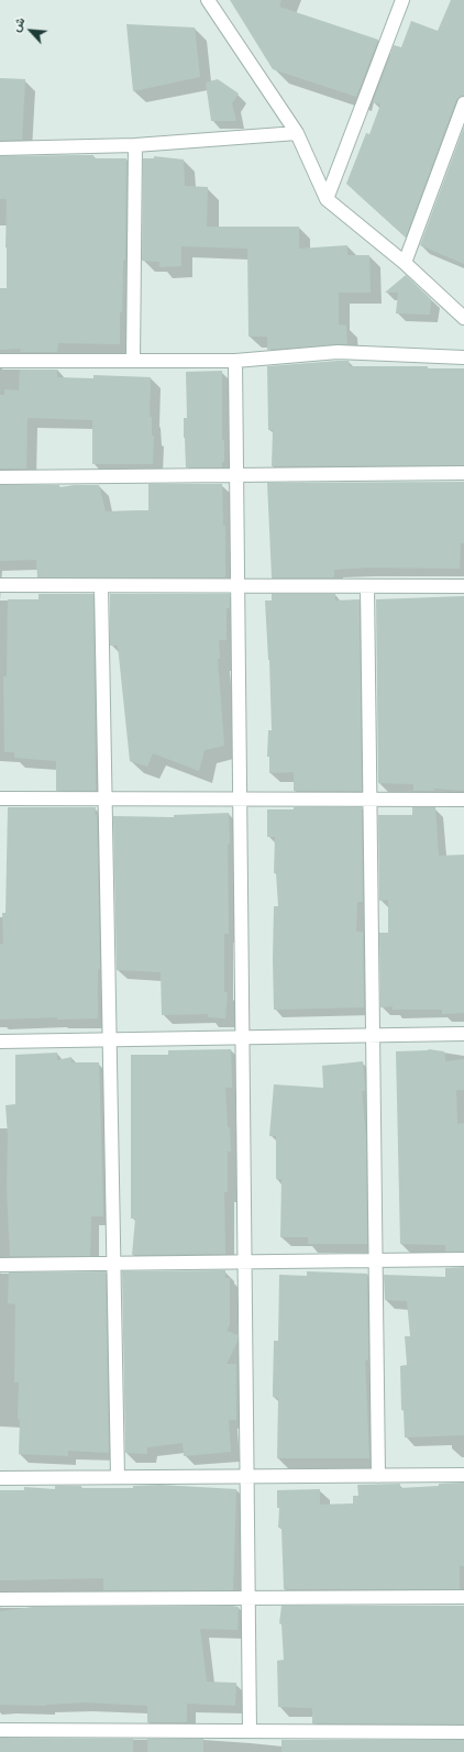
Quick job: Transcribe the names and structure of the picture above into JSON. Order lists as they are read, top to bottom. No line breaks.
{"north":"top left"}
